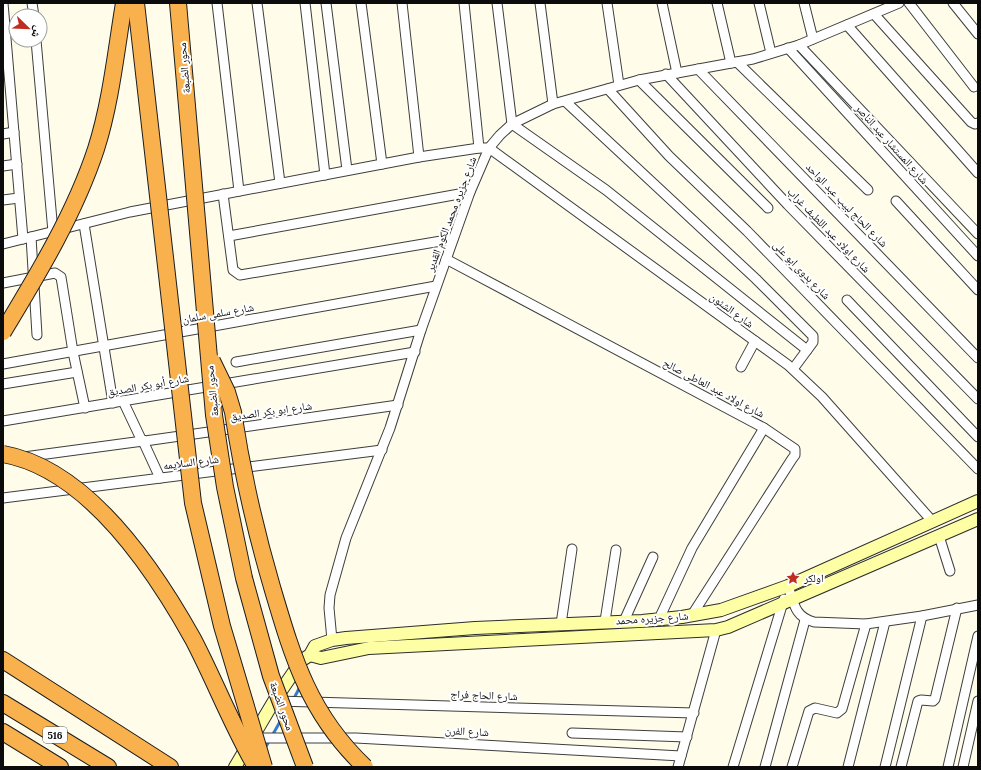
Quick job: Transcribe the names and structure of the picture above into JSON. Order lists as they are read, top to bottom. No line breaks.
{"streets":{"highway":["محور الضبعة","516"],"main road":["شارع جزيره محمد"],"street":["شارع المستشار عبد الناصر","شارع الحاج لبيب عبد الواحد","شارع جزيره محمد الكوم القدير","شارع اولاد عبد اللطيف غراب","شارع بدوى ابو على","شارع الشئون","شارع سلمى سلمان","شارع أبو بكر الصديق","شارع اولاد عبد العاطى صالح","شارع ابو بكر الصديق","شارع السلايمه","شارع الحاج فراج","شارع الفرن"]},"crossings":[["شارع المستشار عبد الناصر","شارع جزيره محمد الكوم القدير"],["شارع الحاج لبيب عبد الواحد","شارع جزيره محمد الكوم القدير"],["شارع جزيره محمد الكوم القدير","شارع اولاد عبد اللطيف غراب"],["شارع جزيره محمد الكوم القدير","شارع بدوى ابو على"],["شارع جزيره محمد الكوم القدير","شارع الشئون"],["شارع جزيره محمد الكوم القدير","شارع سلمى سلمان"],["شارع جزيره محمد الكوم القدير","شارع أبو بكر الصديق"],["شارع جزيره محمد الكوم القدير","شارع اولاد عبد العاطى صالح"],["شارع جزيره محمد الكوم القدير","شارع ابو بكر الصديق"],["شارع جزيره محمد الكوم القدير","شارع السلايمه"],["شارع جزيره محمد الكوم القدير","شارع جزيره محمد"],["شارع الشئون","شارع جزيره محمد"],["شارع اولاد عبد العاطى صالح","شارع جزيره محمد"],["شارع جزيره محمد","شارع الحاج فراج"],["شارع جزيره محمد","شارع الفرن"]],"places":{"place":["اولكر"]},"north":"bottom right"}
